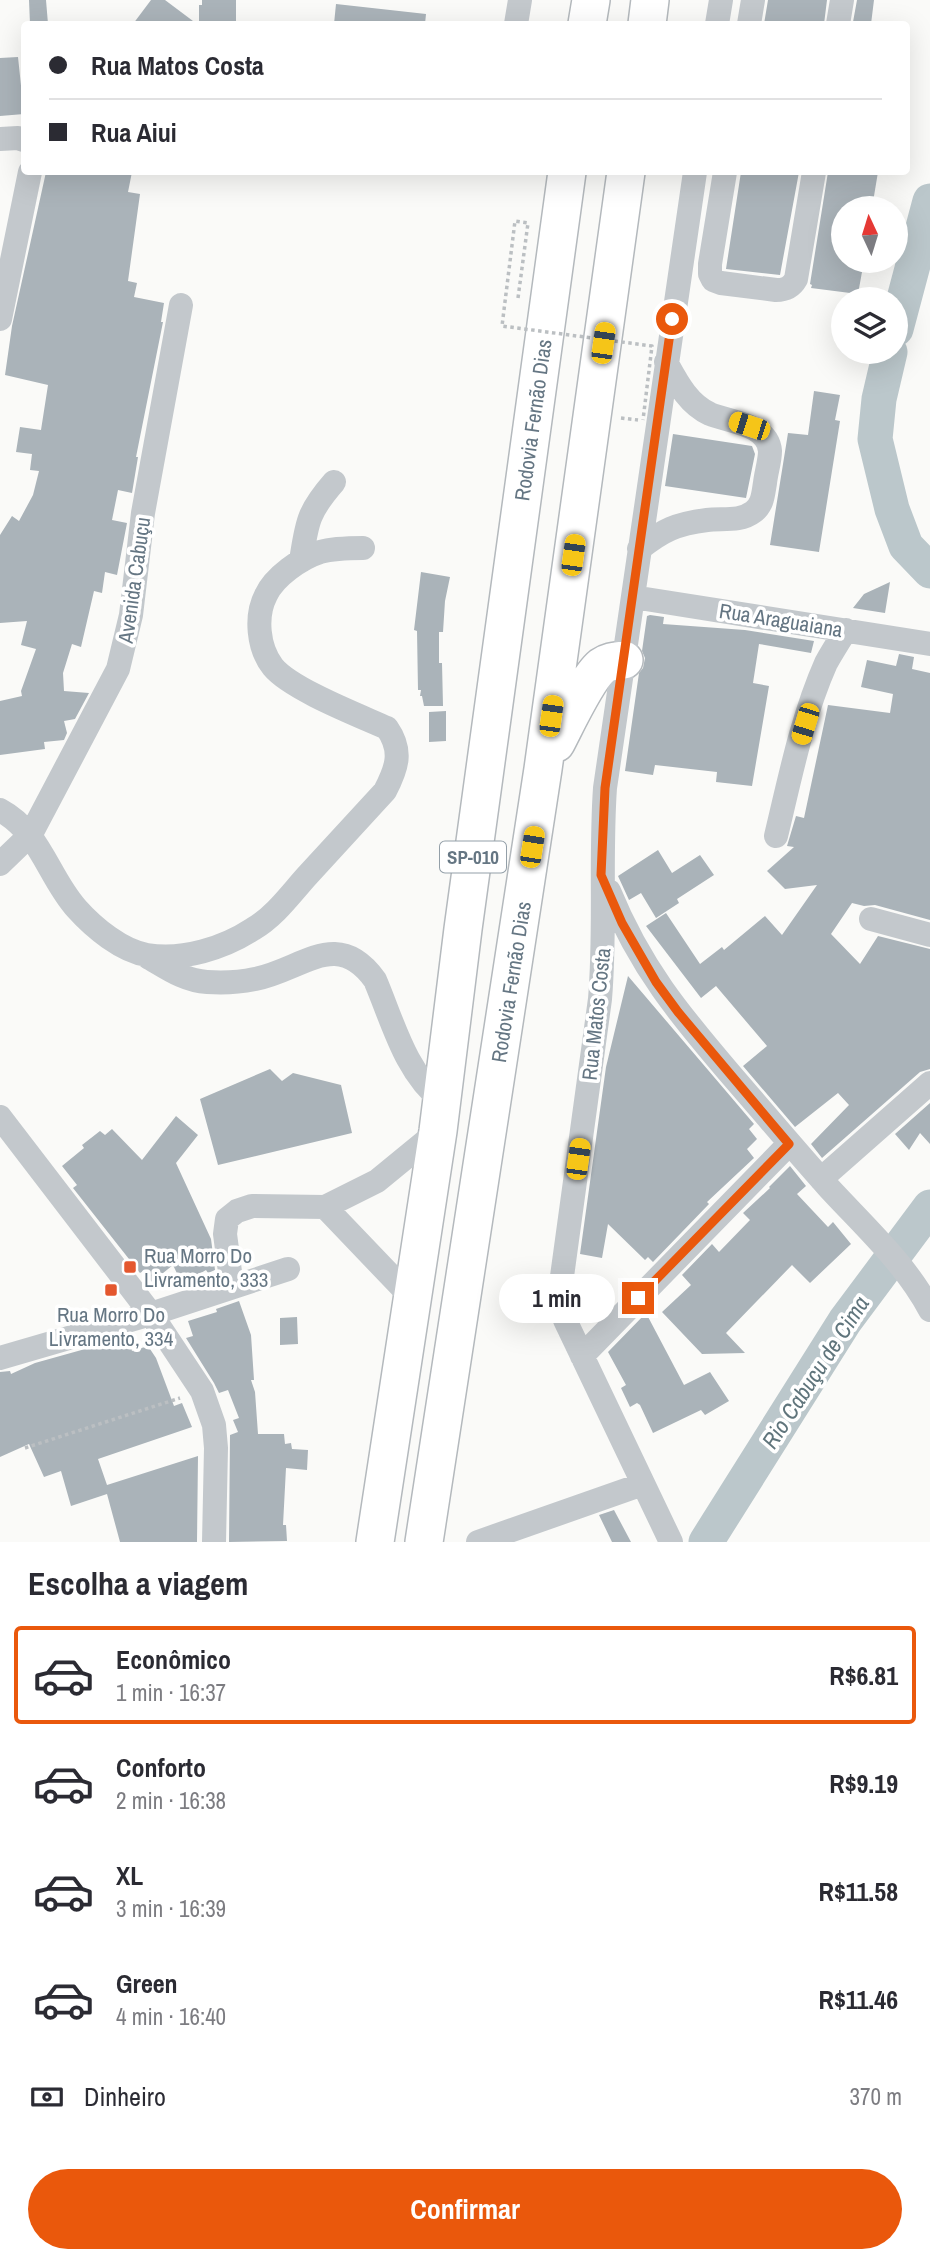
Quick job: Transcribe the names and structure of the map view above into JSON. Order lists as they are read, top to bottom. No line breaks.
{"streets":{"highway":["Rodovia Fernão Dias","SP-010"],"street":["Avenida Cabuçu","Rua Araguaiana","Rua Matos Costa"]},"crossings":[["Rua Araguaiana","Rua Matos Costa"]],"water":["Rio Cabuçu de Cima"],"places":{"transit":["Rua Morro Do Livramento, 333","Rua Morro Do Livramento, 334"]},"north":"top","page":{"banner":["Rua Matos Costa","Rua Aiui"],"bubble":"1 min","heading":"Escolha a viagem","list":[{"name":"Econômico","note":"1 min · 16:37","value":"R$6.81"},{"name":"Conforto","note":"2 min · 16:38","value":"R$9.19"},{"name":"XL","note":"3 min · 16:39","value":"R$11.58"},{"name":"Green","note":"4 min · 16:40","value":"R$11.46"}],"pay":["Dinheiro","370 m"],"buttons":"Confirmar"}}
